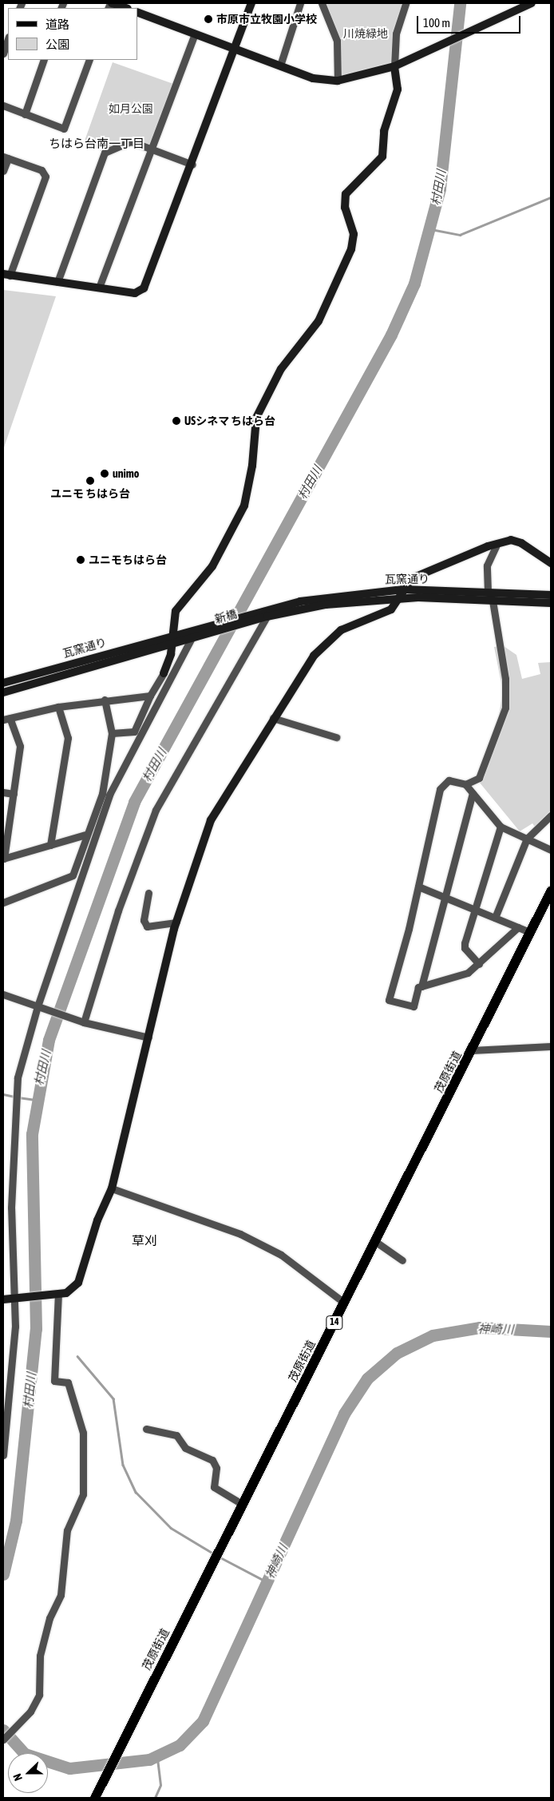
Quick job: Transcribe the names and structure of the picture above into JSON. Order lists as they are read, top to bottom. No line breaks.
{"streets":{"main road":["茂原街道","14"],"street":["瓦窯通り","新橋"]},"crossings":[["瓦窯通り","新橋"]],"districts":["ちはら台南一丁目","草刈"],"water":["村田川","神崎川"],"parks":["川焼緑地","如月公園"],"places":["市原市立牧園小学校","USシネマ ちはら台","unimo","ユニモ ちはら台","ユニモちはら台"],"legend":["道路","公園"],"scale_bar":"100 m","north":"left"}
